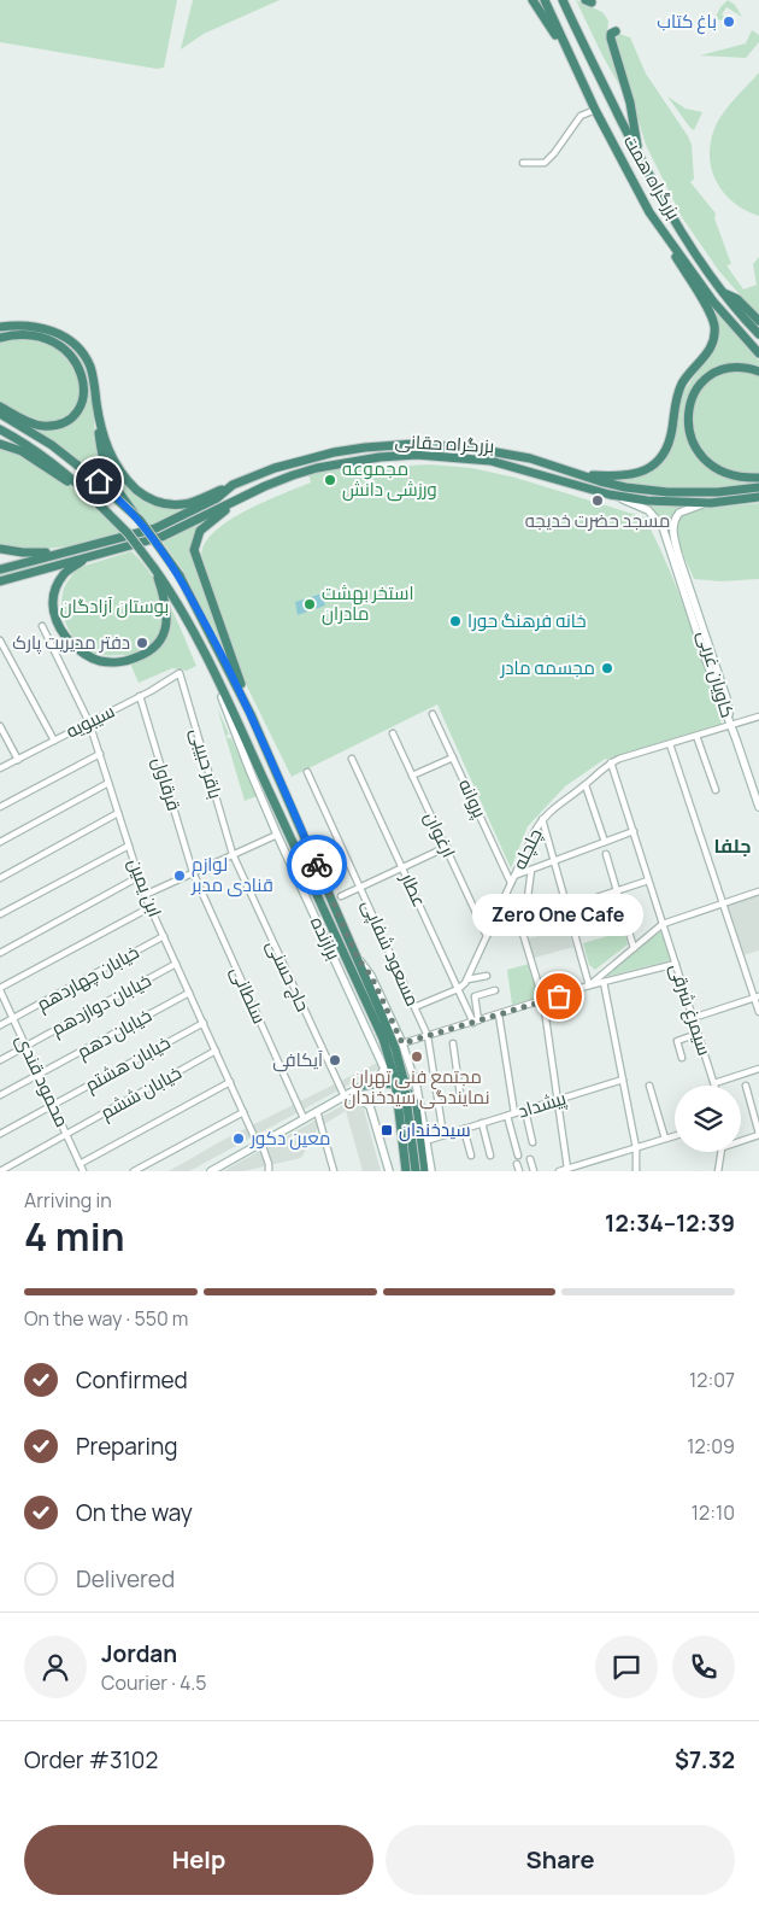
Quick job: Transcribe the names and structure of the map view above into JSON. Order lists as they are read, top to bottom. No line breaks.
{"streets":{"highway":["بزرگراه همت","بزرگراه حقانی"],"main road":["کاویان غربی","برازنده"],"street":["سیبویه","باقر حبیبی","قرقاول","پروانه","ارغوان","چلچله","ابن یمین","عطار","مسعود شفاپی","حاج حسنی","خیابان چهاردهم","سلطانی","خیابان دوازدهم","سیمرغ شرقی","خیابان دهم","خیابان هشتم","محمود قندی","خیابان ششم","پیشداد"]},"crossings":[["کاویان غربی","چلچله"],["سیبویه","باقر حبیبی"],["سیبویه","قرقاول"],["سیبویه","ابن یمین"],["باقر حبیبی","حاج حسنی"],["قرقاول","سلطانی"],["پروانه","چلچله"],["ارغوان","چلچله"],["چلچله","عطار"],["چلچله","مسعود شفاپی"],["چلچله","سیمرغ شرقی"],["ابن یمین","خیابان چهاردهم"],["ابن یمین","خیابان دوازدهم"],["ابن یمین","خیابان دهم"],["ابن یمین","خیابان هشتم"],["ابن یمین","خیابان ششم"],["مسعود شفاپی","پیشداد"],["خیابان چهاردهم","محمود قندی"],["خیابان دوازدهم","محمود قندی"],["خیابان دهم","محمود قندی"],["خیابان هشتم","محمود قندی"],["محمود قندی","خیابان ششم"]],"districts":["جلفا"],"parks":["بوستان آزادگان"],"places":{"other":["باغ کتاب","مجموعه ورزشی دانش","مسجد حضرت خدیجه","استخر بهشت مادران","خانه فرهنگ حورا","دفتر مدیریت پارک","مجسمه مادر","لوازم قنادى مدبر","Zero One Cafe","مجتمع فنی تهران نمایندگی سیدخندان","آیکافی","معین دکور"],"transit":["سیدخندان"]},"page":{"bubble":"Zero One Cafe","heading":["4 min","Arriving in","12:34–12:39"],"panel":["Jordan","Courier · 4.5","Order #3102","$7.32"],"bar":"On the way · 550 m","list":[["Confirmed","12:07"],["Preparing","12:09"],["On the way","12:10"],"Delivered"],"buttons":["Help","Share"]}}
